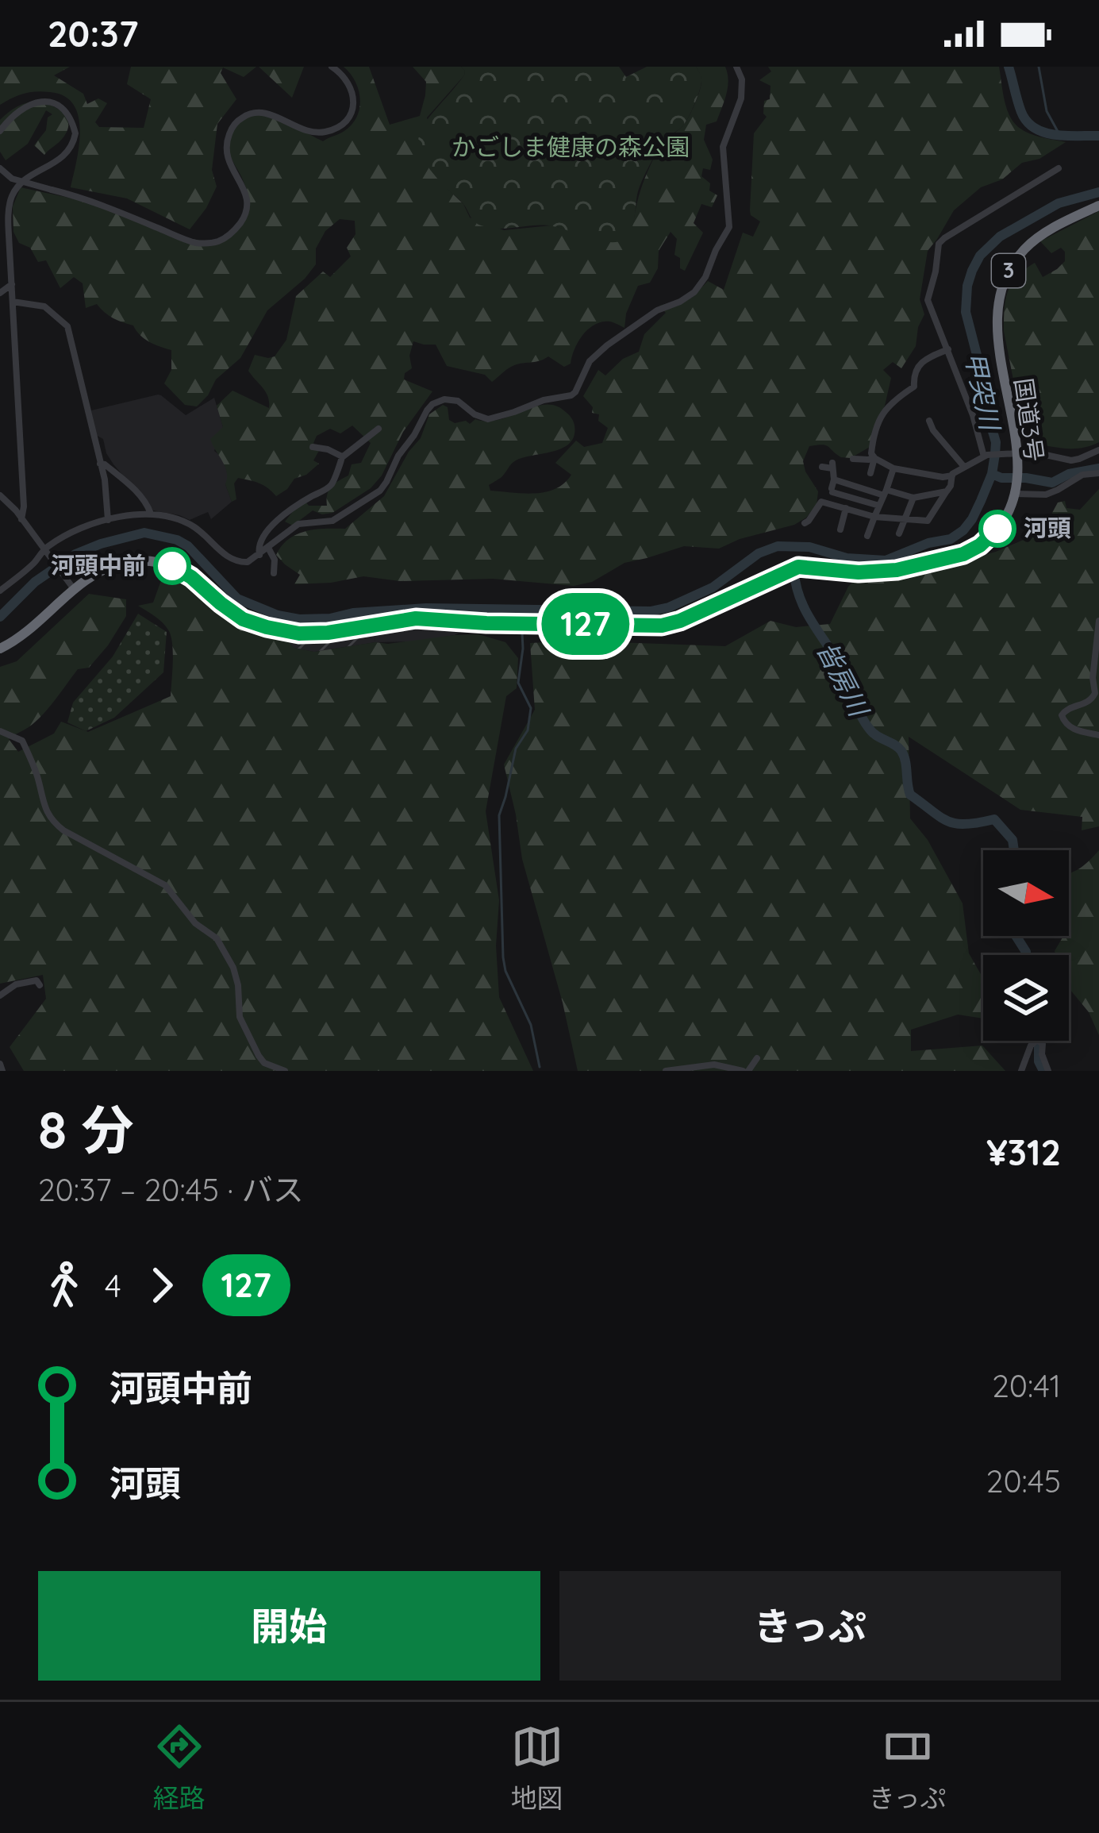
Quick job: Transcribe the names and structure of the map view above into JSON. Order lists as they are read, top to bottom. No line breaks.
{"streets":{"highway":["3","国道3号"]},"water":["甲突川","皆房川"],"parks":["かごしま健康の森公園"],"places":["河頭","河頭中前"],"lines":["bus line 127"],"north":"right","page":{"status":"20:37","on_map":"127","heading":["8 分","20:37 – 20:45 · バス","¥312"],"legs":["4","127"],"list":[{"name":"河頭中前","value":"20:41"},{"name":"河頭","value":"20:45"}],"buttons":["開始","きっぷ"],"tabs":["経路","地図","きっぷ"]}}
